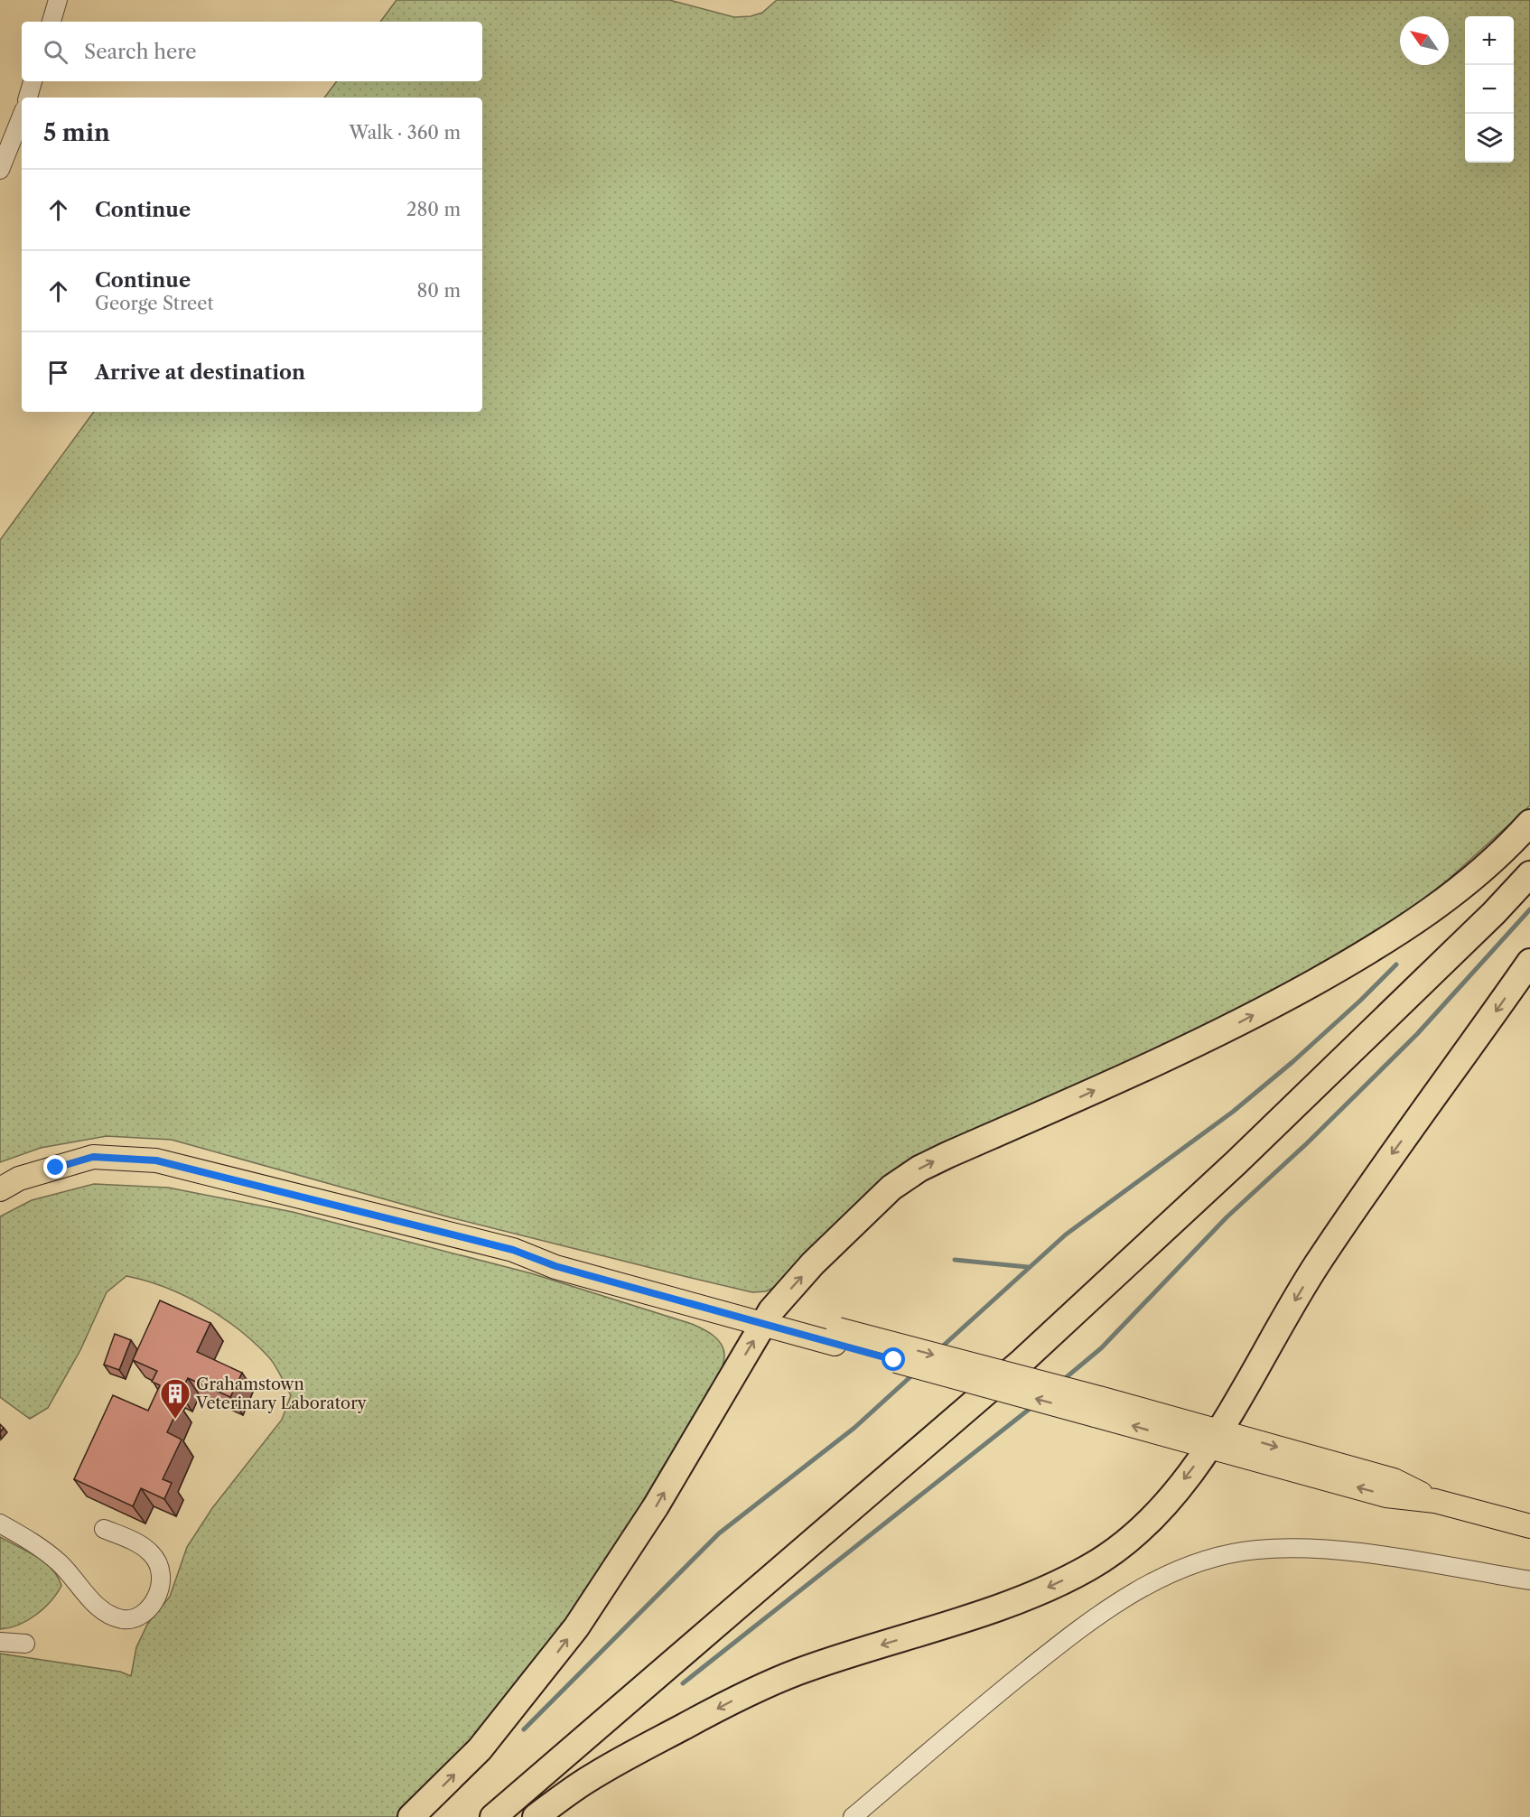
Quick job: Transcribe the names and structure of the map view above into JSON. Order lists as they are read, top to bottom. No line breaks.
{"places":{"building":["Grahamstown Veterinary Laboratory"]},"north":"top left","page":{"map_buttons":["+","−"],"search":"Search here","heading":["5 min","Walk · 360 m"],"list":[["Continue","280 m"],["Continue","George Street","80 m"],"Arrive at destination"]}}
